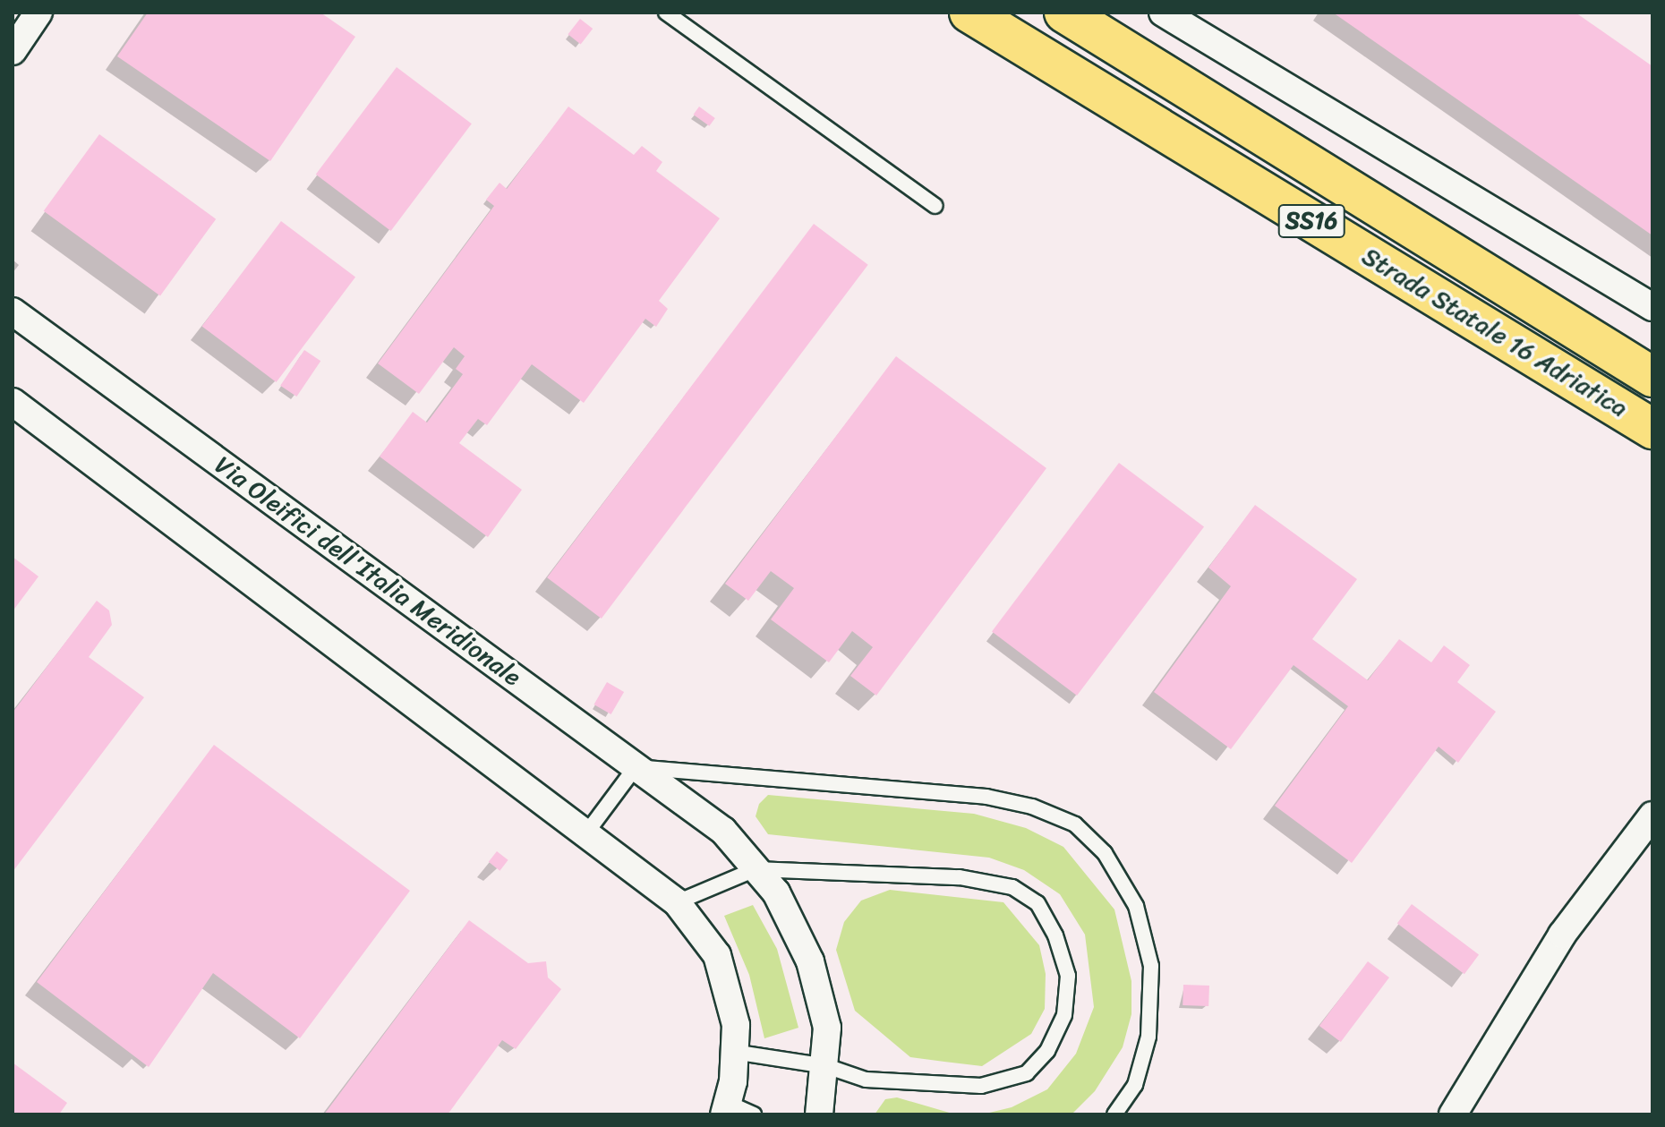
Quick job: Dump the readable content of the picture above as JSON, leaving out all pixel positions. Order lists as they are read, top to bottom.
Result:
{
  "streets": {
    "highway": ["SS16", "Strada Statale 16 Adriatica"],
    "street": ["Via Oleifici dell'Italia Meridionale"]
  }
}
